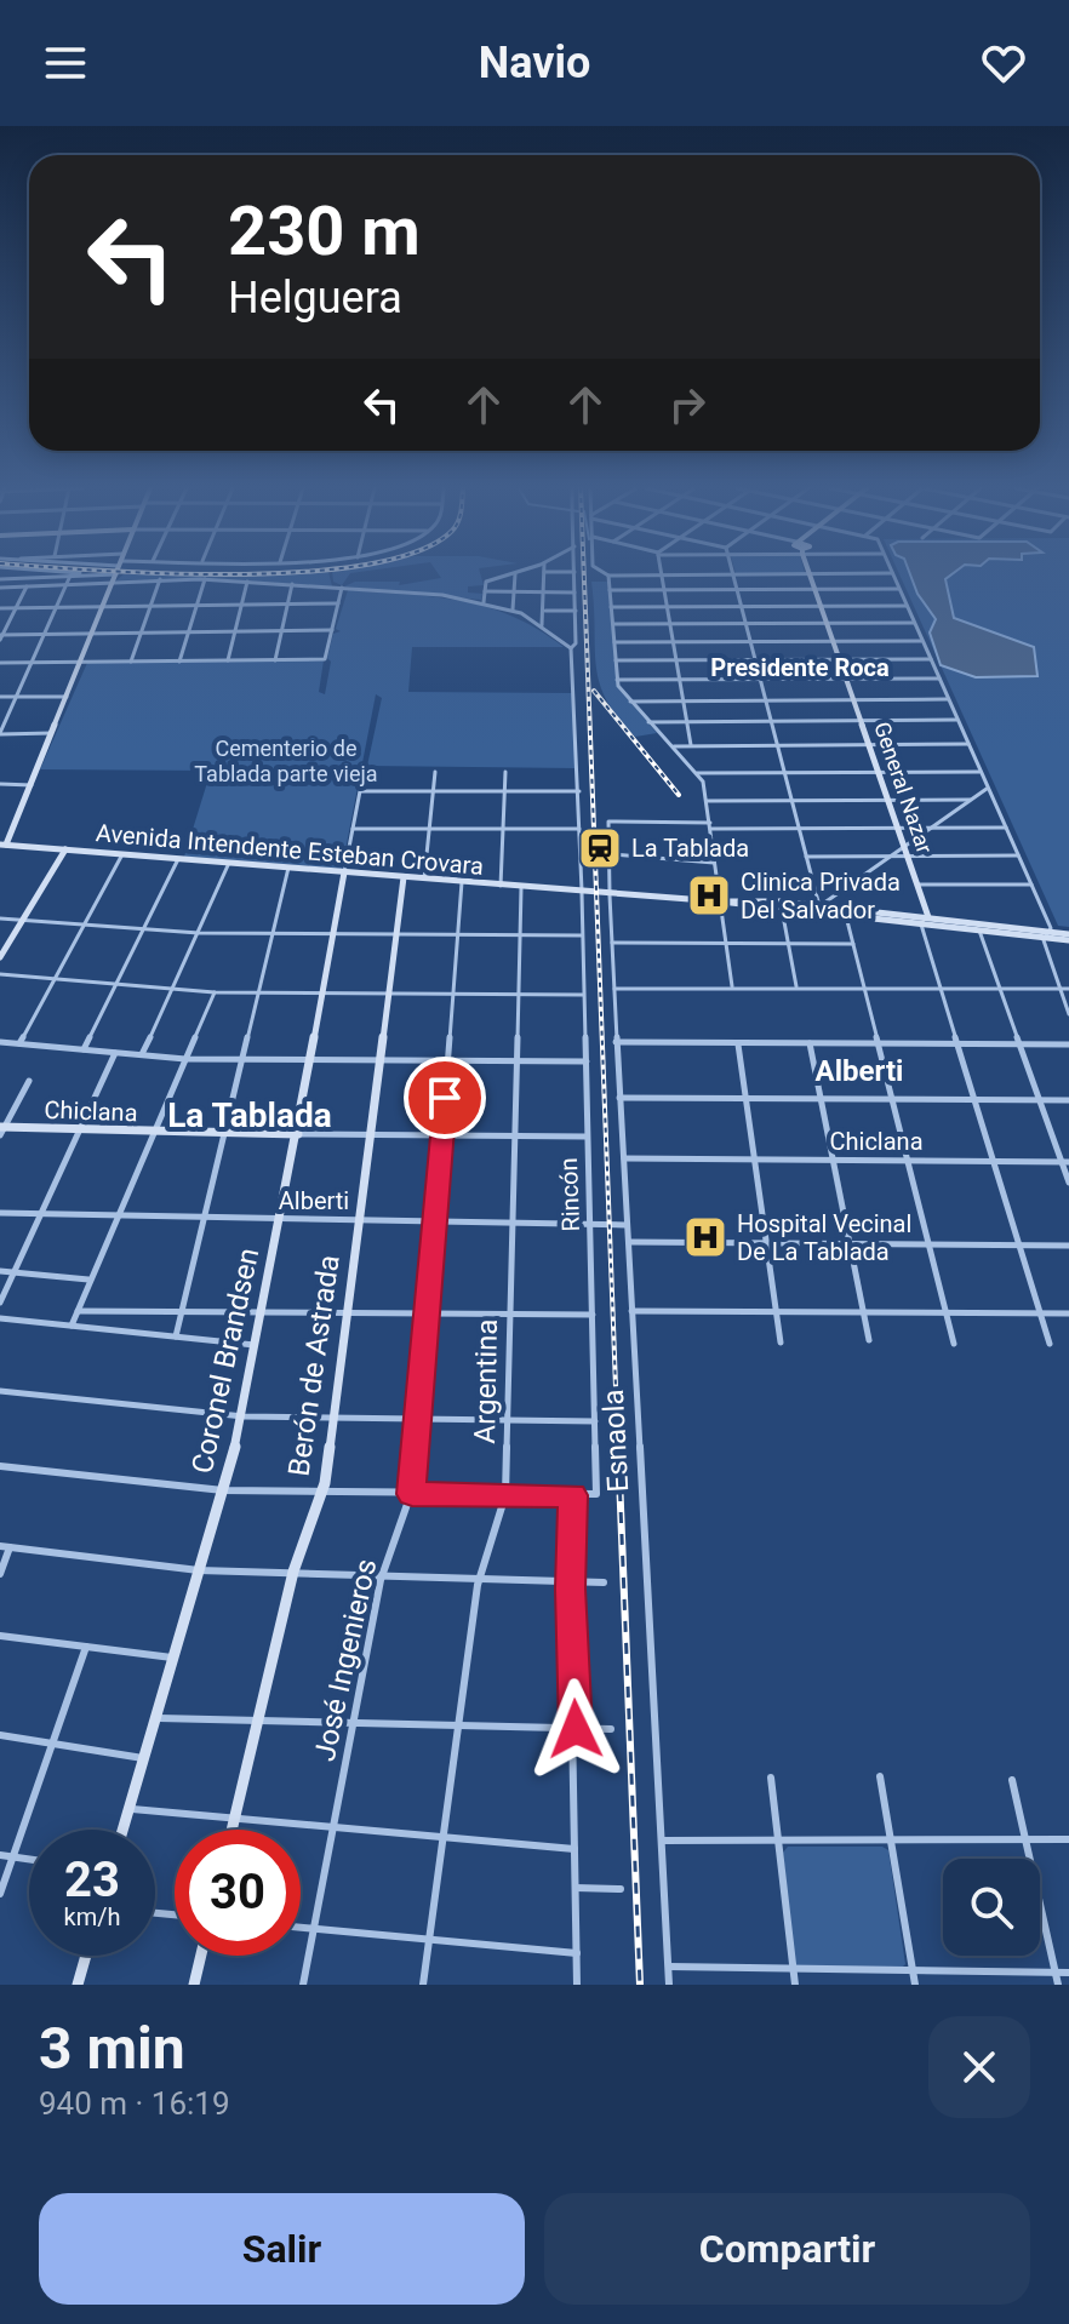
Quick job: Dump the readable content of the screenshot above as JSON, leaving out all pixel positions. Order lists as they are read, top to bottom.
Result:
{
  "streets": {
    "street": [
      "General Nazar",
      "Avenida Intendente Esteban Crovara",
      "Chiclana",
      "Rincón",
      "Alberti",
      "Coronel Brandsen",
      "Berón de Astrada",
      "Argentina",
      "Esnaola",
      "José Ingenieros"
    ]
  },
  "crossings": [
    ["Avenida Intendente Esteban Crovara", "Rincón"],
    ["Avenida Intendente Esteban Crovara", "Coronel Brandsen"],
    ["Avenida Intendente Esteban Crovara", "Berón de Astrada"],
    ["Avenida Intendente Esteban Crovara", "Argentina"],
    ["Avenida Intendente Esteban Crovara", "Esnaola"],
    ["Avenida Intendente Esteban Crovara", "José Ingenieros"],
    ["Chiclana", "Rincón"],
    ["Chiclana", "Coronel Brandsen"],
    ["Chiclana", "Berón de Astrada"],
    ["Chiclana", "Argentina"],
    ["Chiclana", "Esnaola"],
    ["Chiclana", "José Ingenieros"],
    ["Rincón", "Alberti"],
    ["Alberti", "Coronel Brandsen"],
    ["Alberti", "Berón de Astrada"],
    ["Alberti", "Argentina"],
    ["Alberti", "Esnaola"],
    ["Alberti", "José Ingenieros"]
  ],
  "districts": ["Presidente Roca", "Alberti", "La Tablada"],
  "parks": ["Cementerio de Tablada parte vieja"],
  "places": {
    "station": ["La Tablada"],
    "hospital": ["Clinica Privada Del Salvador", "Hospital Vecinal De La Tablada"]
  },
  "page": {
    "header": "Navio",
    "turn": ["230 m", "Helguera"],
    "speed": "23 km/h",
    "limit": "30",
    "heading": ["3 min", "940 m · 16:19"],
    "buttons": ["Salir", "Compartir"]
  }
}
